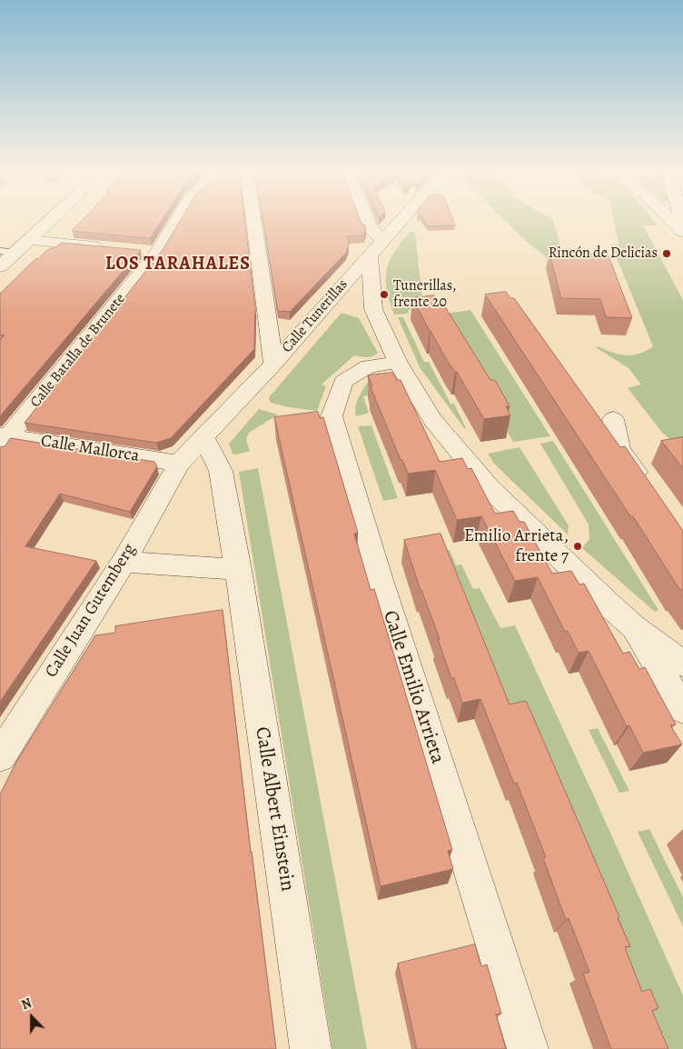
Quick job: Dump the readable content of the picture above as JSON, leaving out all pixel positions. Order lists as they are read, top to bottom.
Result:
{
  "streets": {
    "street": [
      "Calle Tunerillas",
      "Calle Batalla de Brunete",
      "Calle Mallorca",
      "Calle Juan Gutemberg",
      "Calle Emilio Arrieta",
      "Calle Albert Einstein"
    ]
  },
  "crossings": [
    ["Calle Tunerillas", "Calle Mallorca"],
    ["Calle Tunerillas", "Calle Juan Gutemberg"],
    ["Calle Tunerillas", "Calle Albert Einstein"],
    ["Calle Batalla de Brunete", "Calle Mallorca"],
    ["Calle Mallorca", "Calle Juan Gutemberg"]
  ],
  "districts": ["LOS TARAHALES"],
  "places": ["Rincón de Delicias", "Tunerillas, frente 20", "Emilio Arrieta, frente 7"],
  "north": "top"
}
